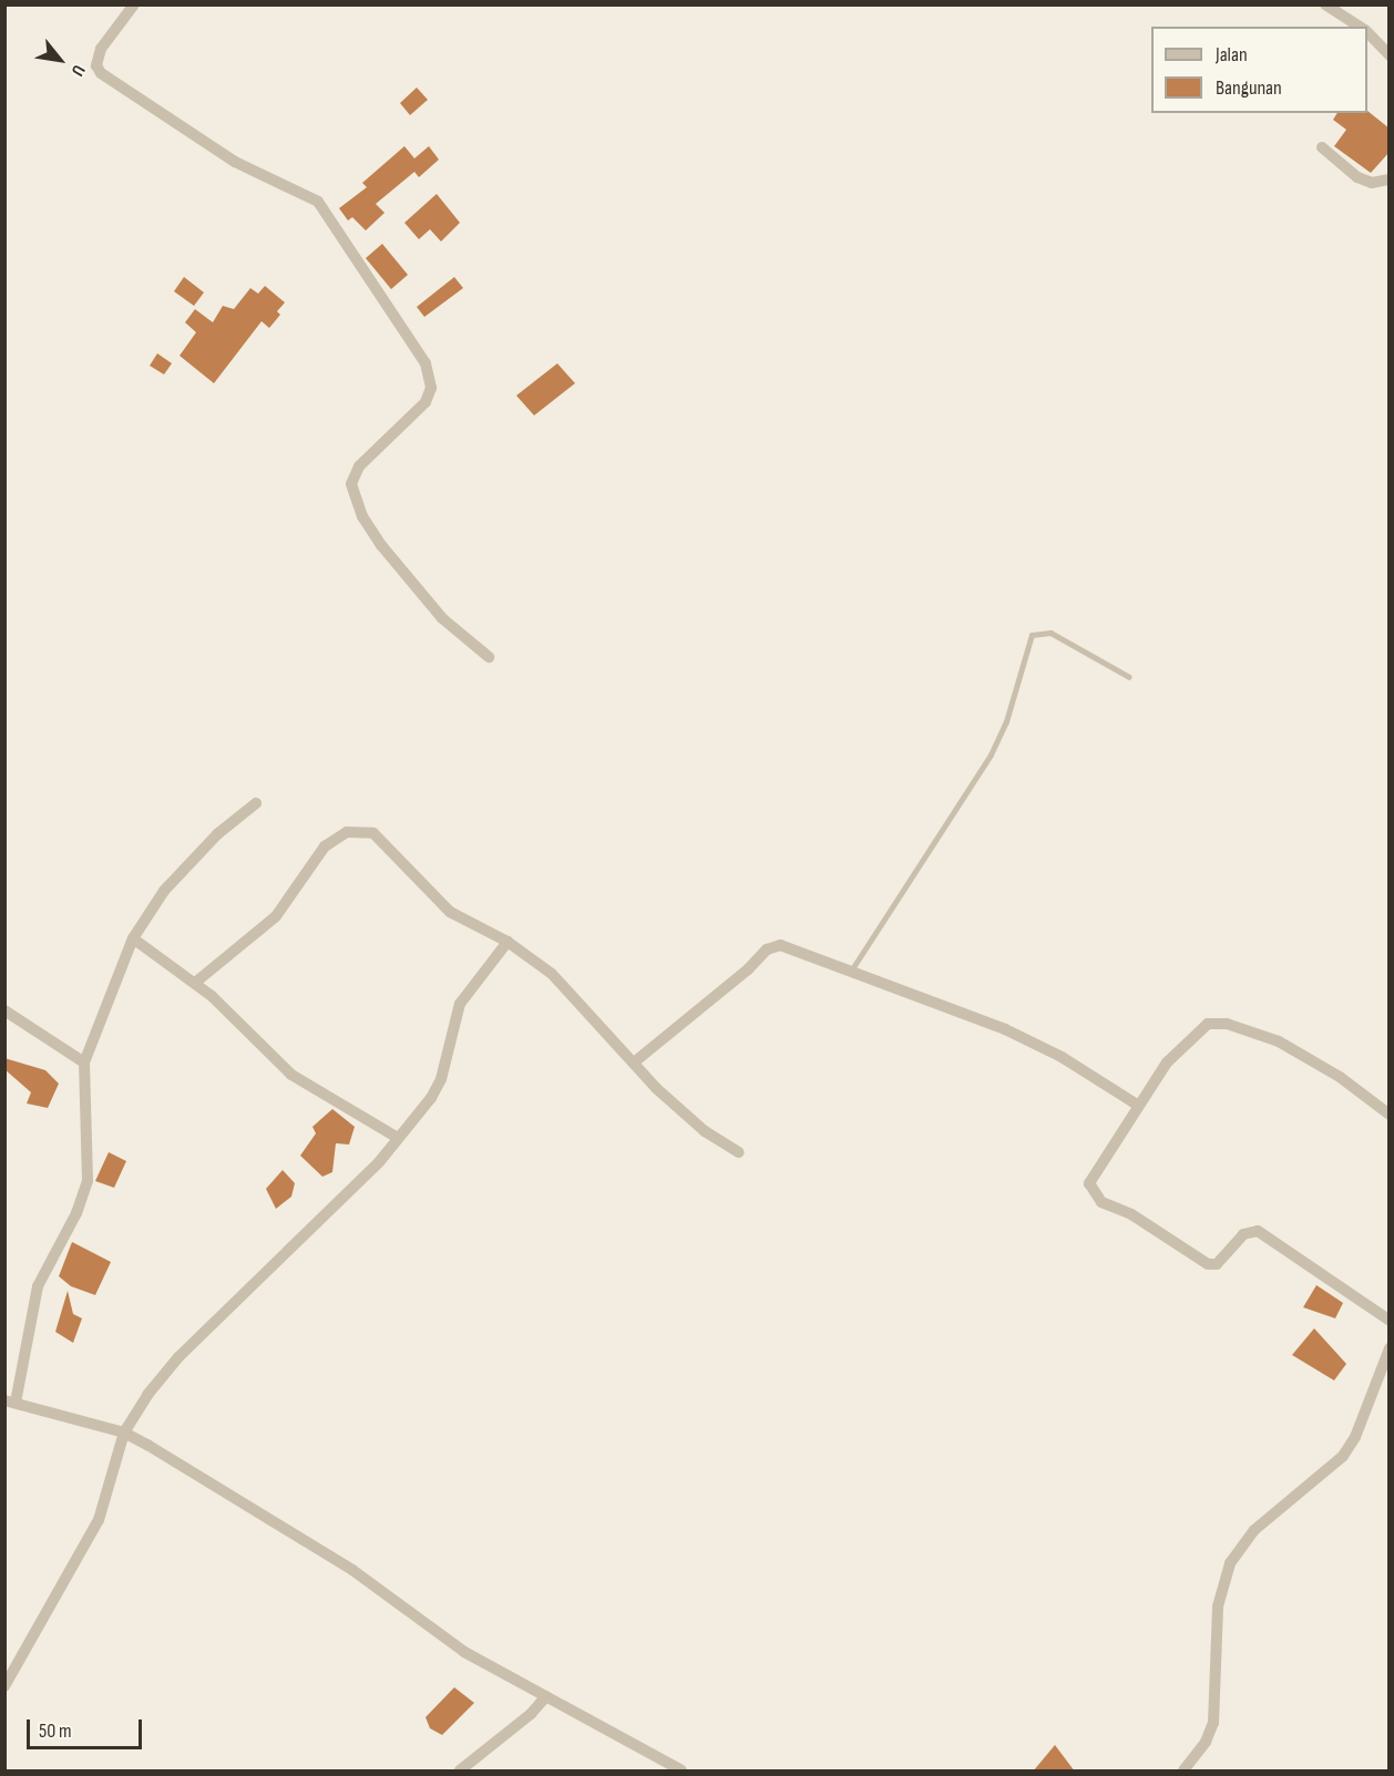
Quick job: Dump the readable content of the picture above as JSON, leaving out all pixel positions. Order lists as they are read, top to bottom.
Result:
{
  "legend": ["Jalan", "Bangunan"],
  "scale_bar": "50 m",
  "north": "bottom right"
}
